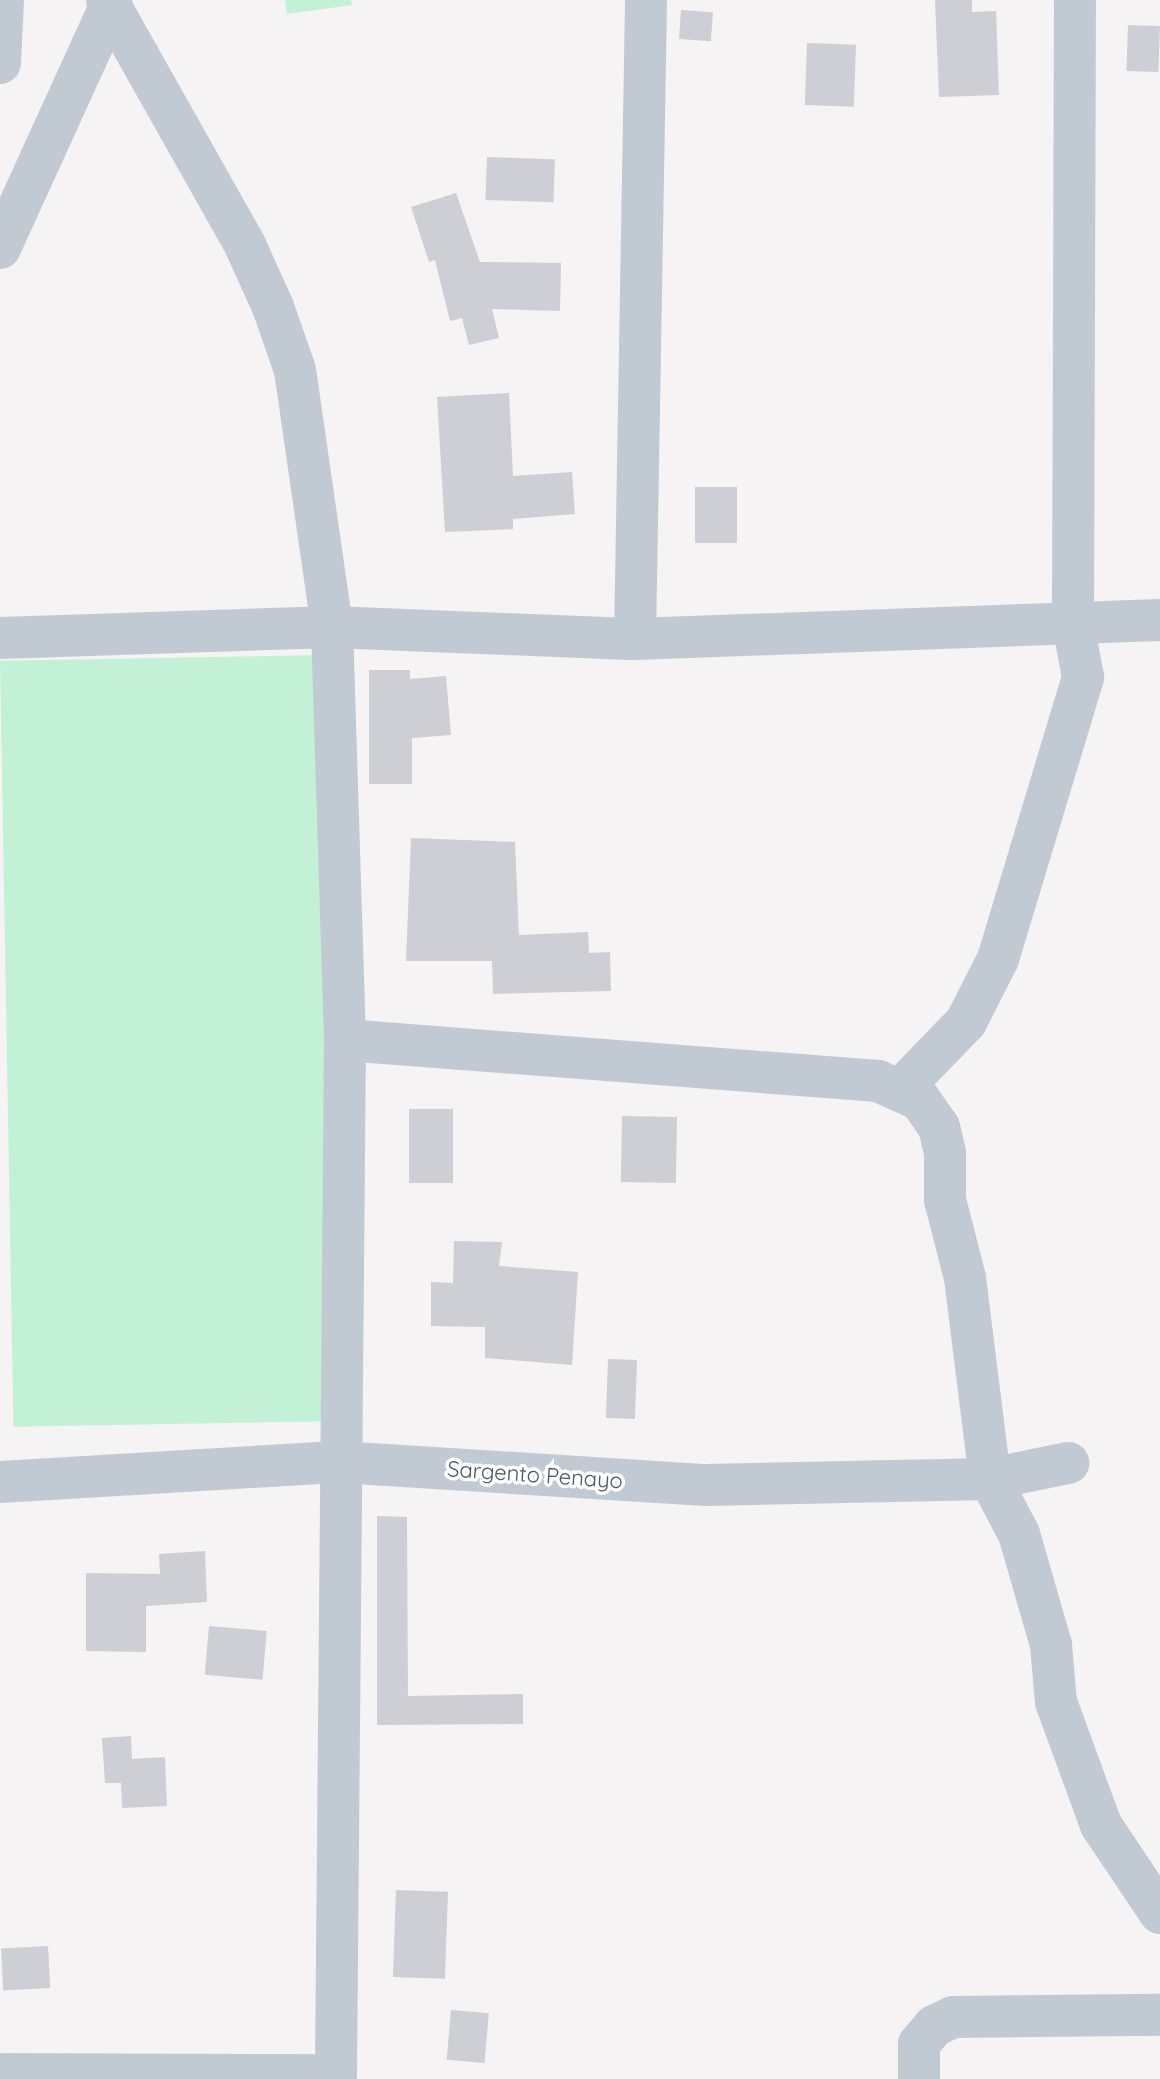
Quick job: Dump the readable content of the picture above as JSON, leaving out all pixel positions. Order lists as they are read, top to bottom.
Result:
{
  "streets": {
    "street": ["Sargento Penayo"]
  }
}
